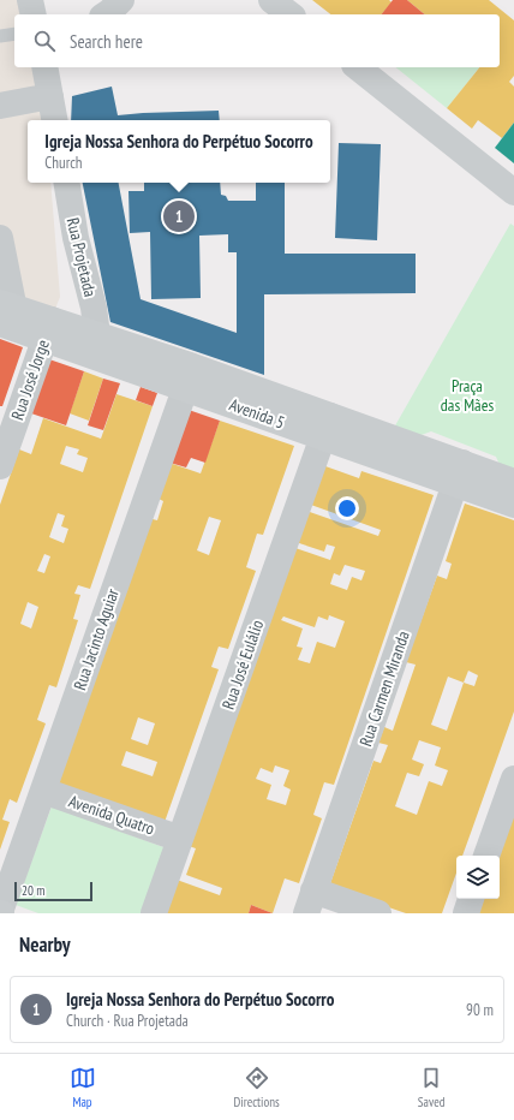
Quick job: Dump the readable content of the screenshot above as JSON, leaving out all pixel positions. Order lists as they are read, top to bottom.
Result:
{
  "streets": {
    "street": [
      "Rua Projetada",
      "Rua José Jorge",
      "Avenida 5",
      "Rua Jacinto Aguiar",
      "Rua José Eulálio",
      "Rua Carmen Miranda",
      "Avenida Quatro"
    ]
  },
  "crossings": [
    ["Rua Projetada", "Avenida 5"],
    ["Rua José Jorge", "Avenida 5"],
    ["Avenida 5", "Rua Jacinto Aguiar"],
    ["Avenida 5", "Rua José Eulálio"],
    ["Avenida 5", "Rua Carmen Miranda"],
    ["Rua Jacinto Aguiar", "Avenida Quatro"],
    ["Rua José Eulálio", "Avenida Quatro"]
  ],
  "parks": ["Praça das Mães"],
  "scale_bar": "20 m",
  "page": {
    "search": "Search here",
    "popup": ["Igreja Nossa Senhora do Perpétuo Socorro", "Church"],
    "pins": "1",
    "scale": "20 m",
    "heading": "Nearby",
    "list": [
      {
        "mark": "1",
        "name": "Igreja Nossa Senhora do Perpétuo Socorro",
        "note": "Church · Rua Projetada",
        "value": "90 m"
      }
    ],
    "nav": ["Map", "Directions", "Saved"]
  }
}
